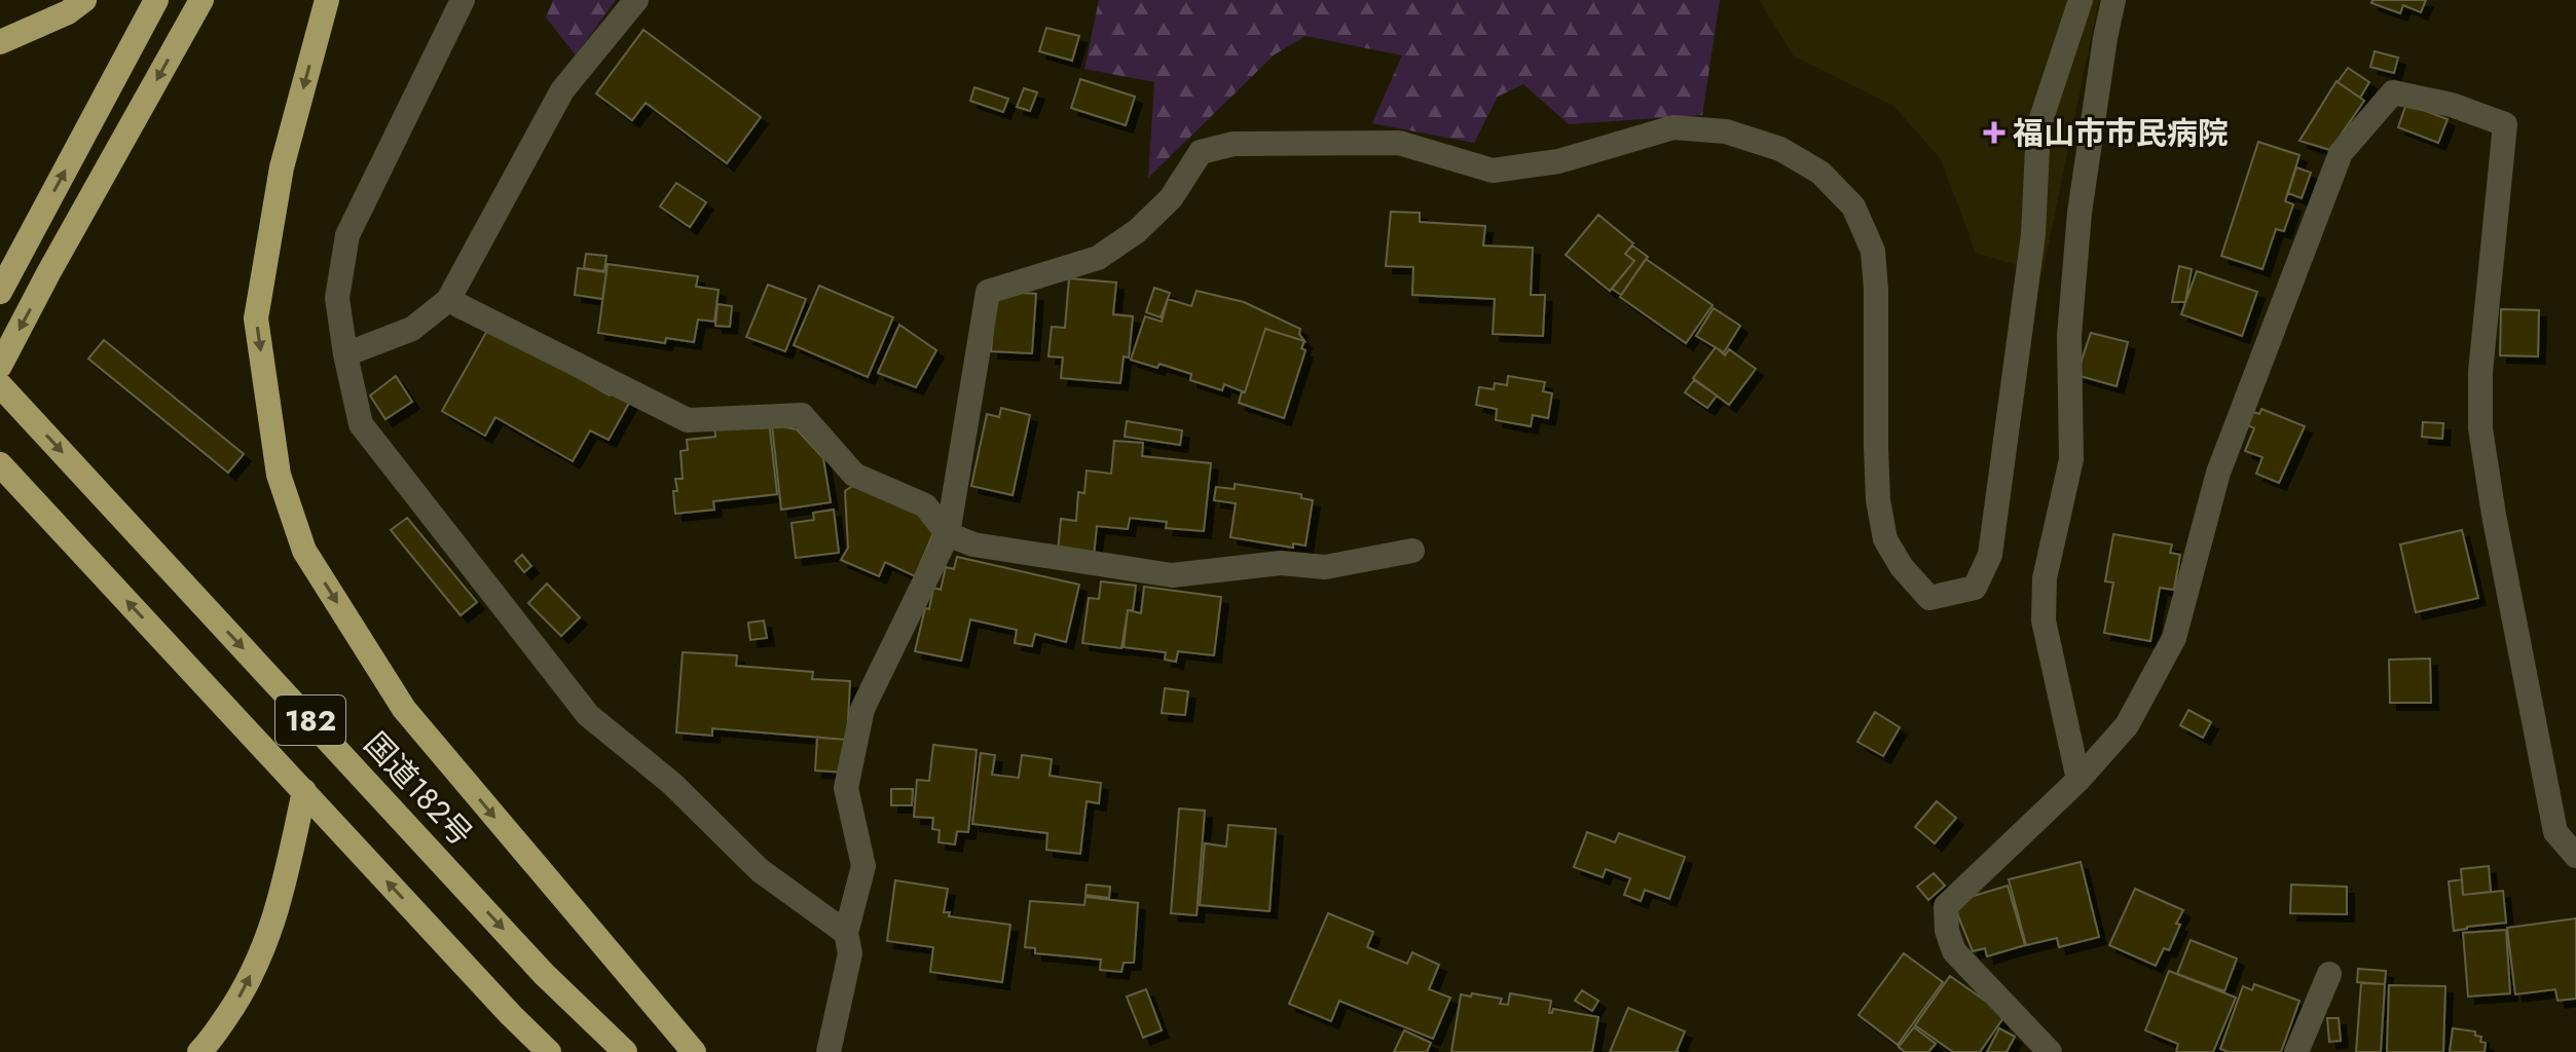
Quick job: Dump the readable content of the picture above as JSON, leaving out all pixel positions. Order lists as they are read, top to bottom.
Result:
{
  "streets": {
    "highway": ["182", "国道182号"]
  },
  "places": {
    "health": ["福山市市民病院"]
  }
}
